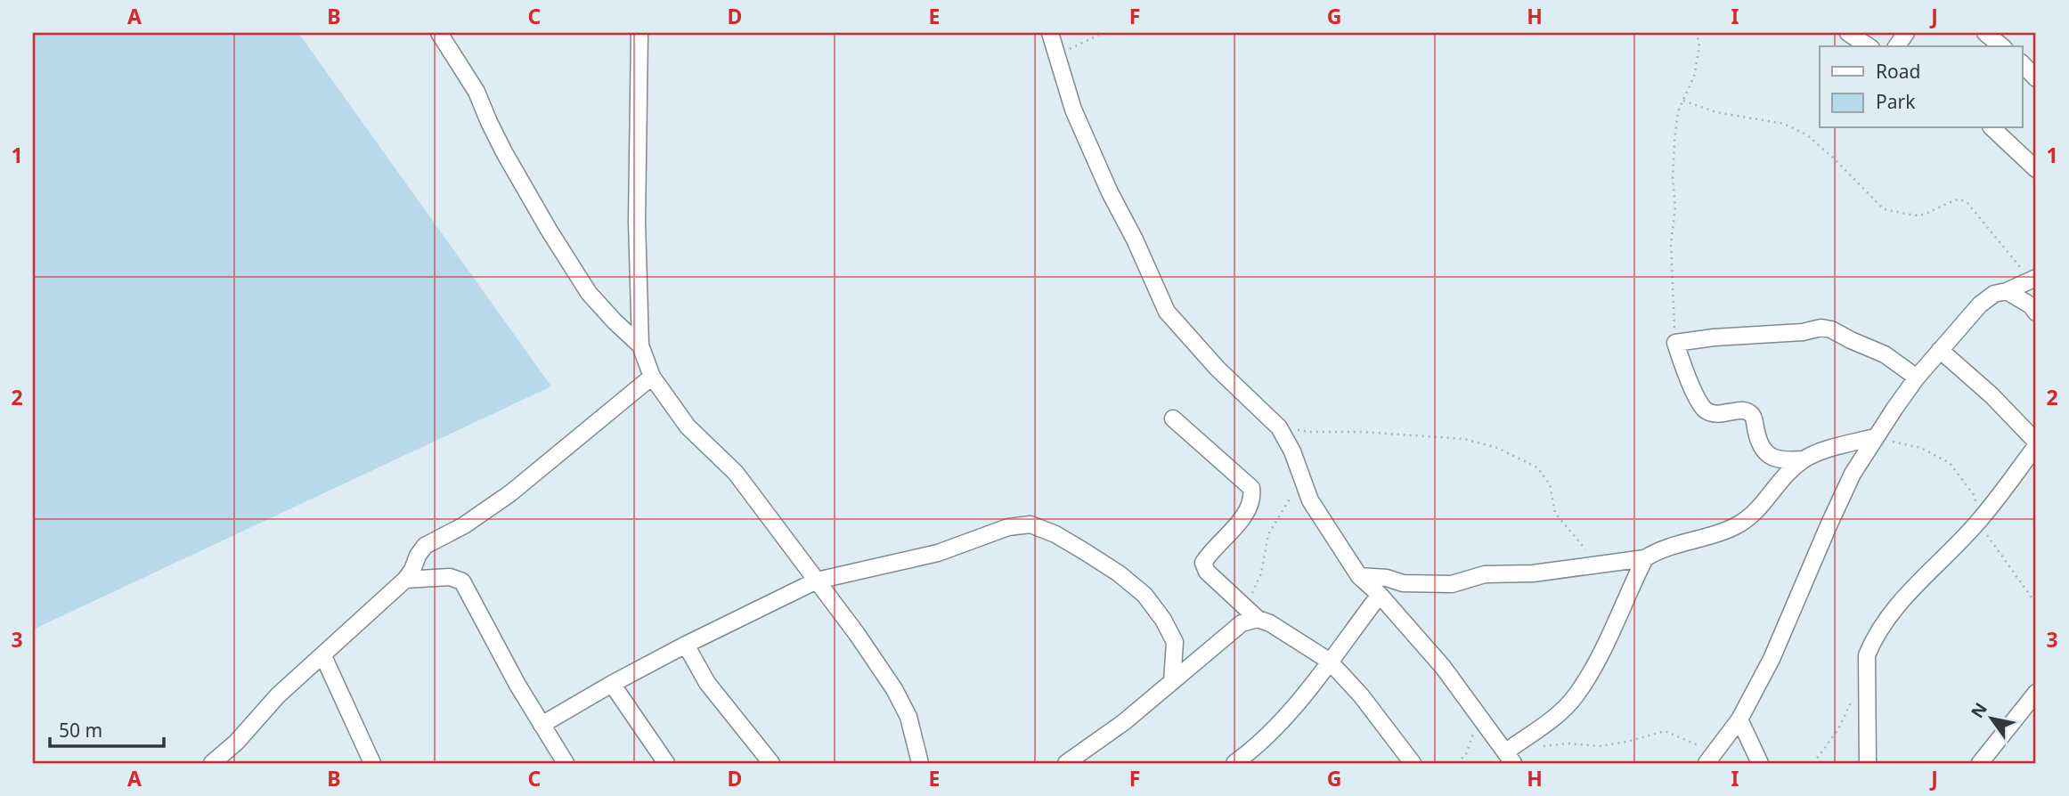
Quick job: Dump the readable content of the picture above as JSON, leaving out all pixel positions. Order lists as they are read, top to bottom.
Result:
{
  "legend": ["Road", "Park"],
  "scale_bar": "50 m",
  "north": "top left",
  "grid": {
    "columns": [
      "A",
      "B",
      "C",
      "D",
      "E",
      "F",
      "G",
      "H",
      "I",
      "J"
    ],
    "rows": ["1", "2", "3"]
  }
}
